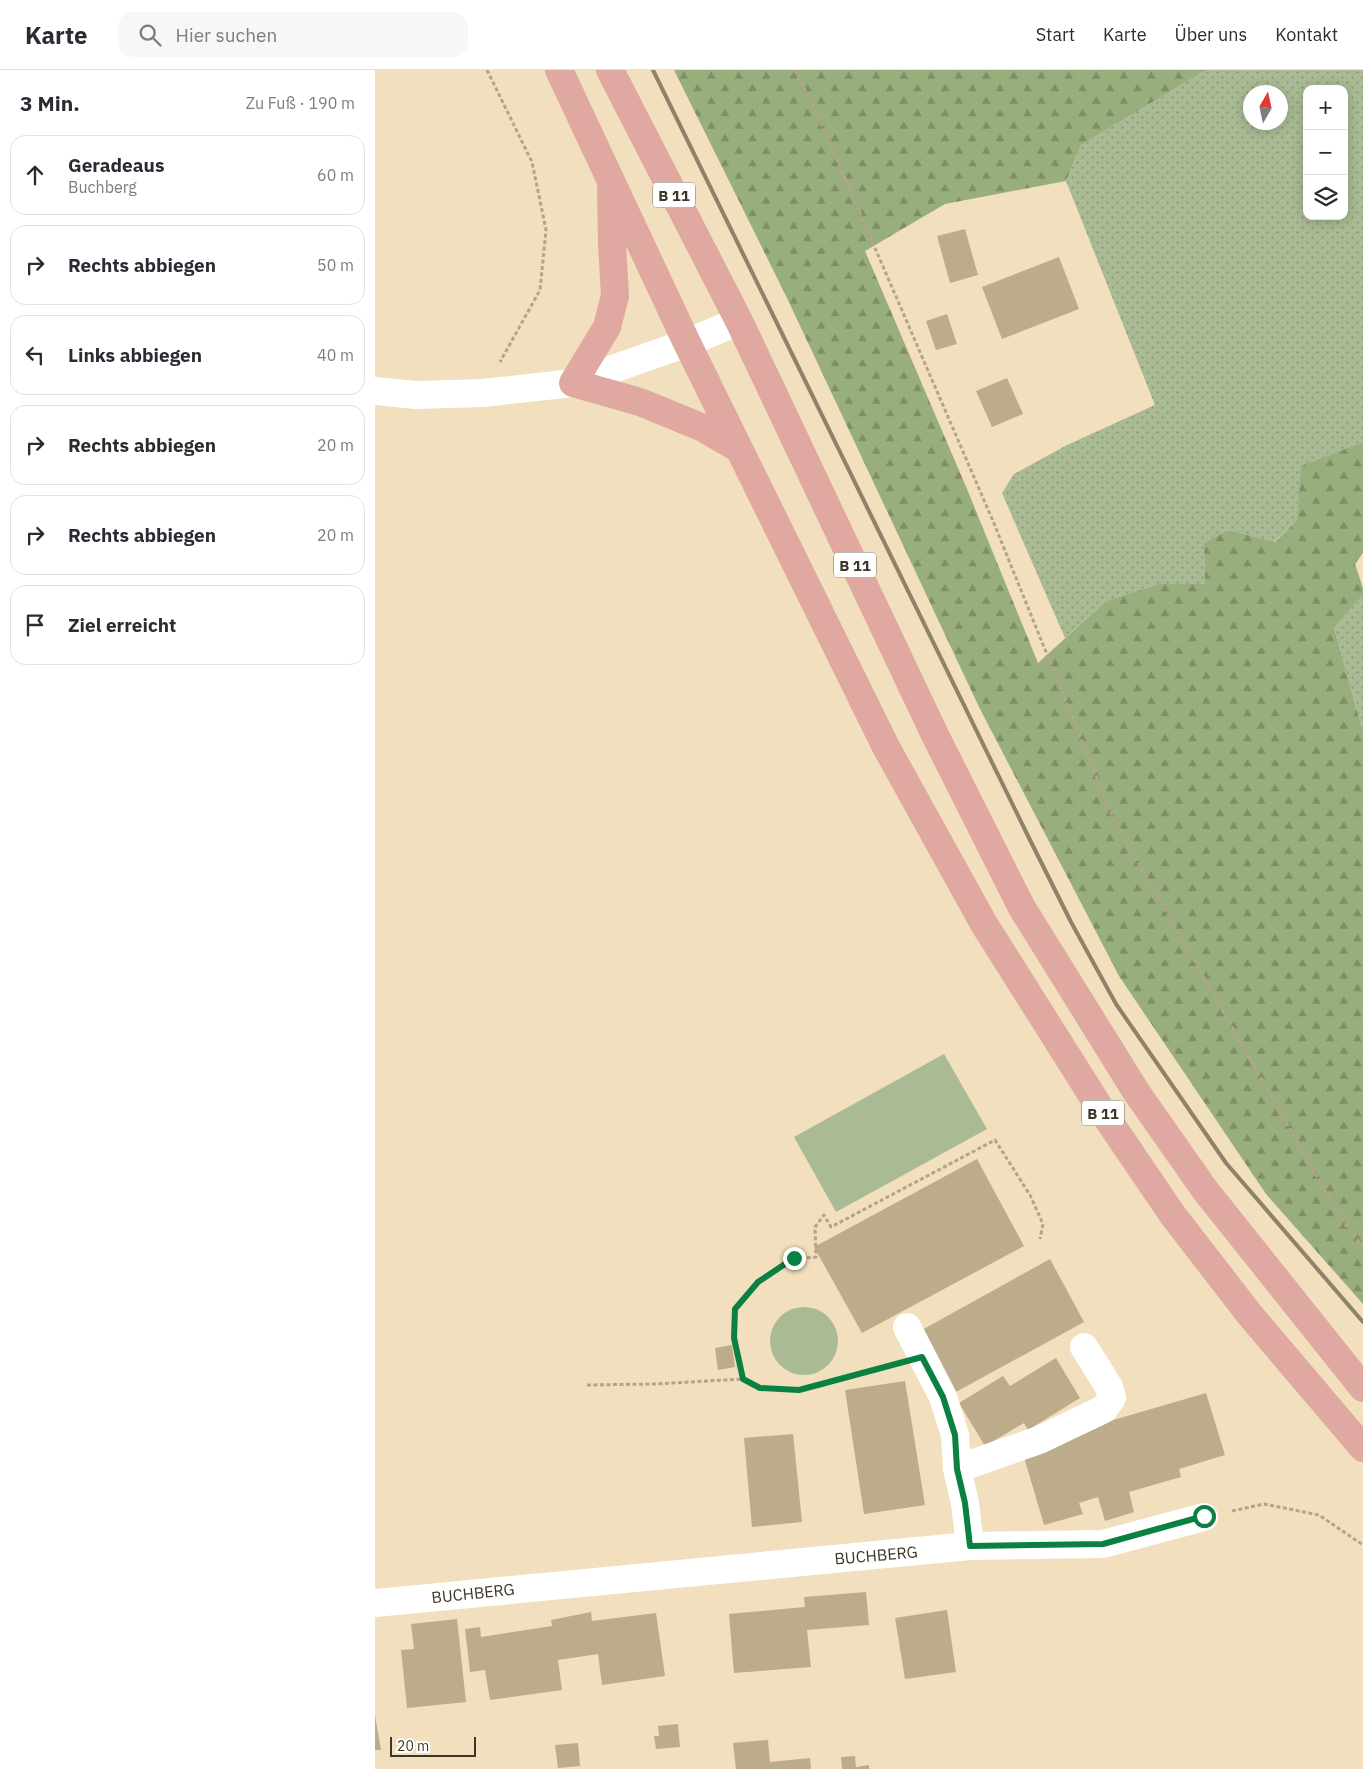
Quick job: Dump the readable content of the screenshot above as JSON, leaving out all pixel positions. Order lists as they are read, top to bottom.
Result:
{
  "streets": {
    "main road": ["B 11"],
    "street": ["BUCHBERG"]
  },
  "scale_bar": "20 m",
  "north": "top",
  "page": {
    "header": "Karte",
    "search": "Hier suchen",
    "nav": [
      "Start",
      "Karte",
      "Über uns",
      "Kontakt"
    ],
    "heading": ["3 Min.", "Zu Fuß · 190 m"],
    "map_buttons": ["+", "−"],
    "list": [
      ["Geradeaus", "Buchberg", "60 m"],
      ["Rechts abbiegen", "50 m"],
      ["Links abbiegen", "40 m"],
      ["Rechts abbiegen", "20 m"],
      ["Rechts abbiegen", "20 m"],
      "Ziel erreicht"
    ],
    "scale": "20 m"
  }
}
